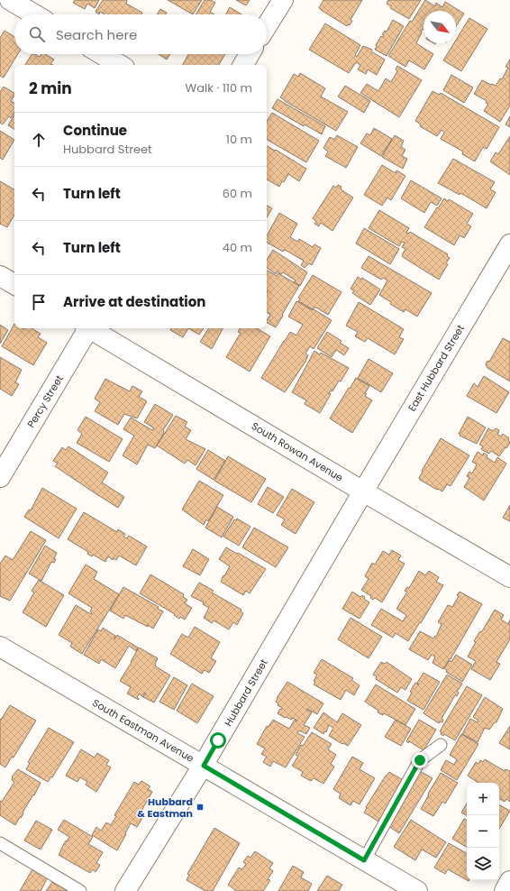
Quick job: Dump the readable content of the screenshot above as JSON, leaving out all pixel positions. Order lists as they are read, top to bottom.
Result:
{
  "streets": {
    "street": [
      "East Hubbard Street",
      "Percy Street",
      "South Rowan Avenue",
      "Hubbard Street",
      "South Eastman Avenue"
    ]
  },
  "crossings": [
    ["East Hubbard Street", "South Rowan Avenue"],
    ["East Hubbard Street", "Hubbard Street"],
    ["South Rowan Avenue", "Hubbard Street"],
    ["Hubbard Street", "South Eastman Avenue"]
  ],
  "places": {
    "transit": ["Hubbard & Eastman"]
  },
  "north": "bottom right",
  "page": {
    "search": "Search here",
    "heading": ["2 min", "Walk · 110 m"],
    "list": [
      ["Continue", "Hubbard Street", "10 m"],
      ["Turn left", "60 m"],
      ["Turn left", "40 m"],
      "Arrive at destination"
    ],
    "map_buttons": ["+", "−"]
  }
}
